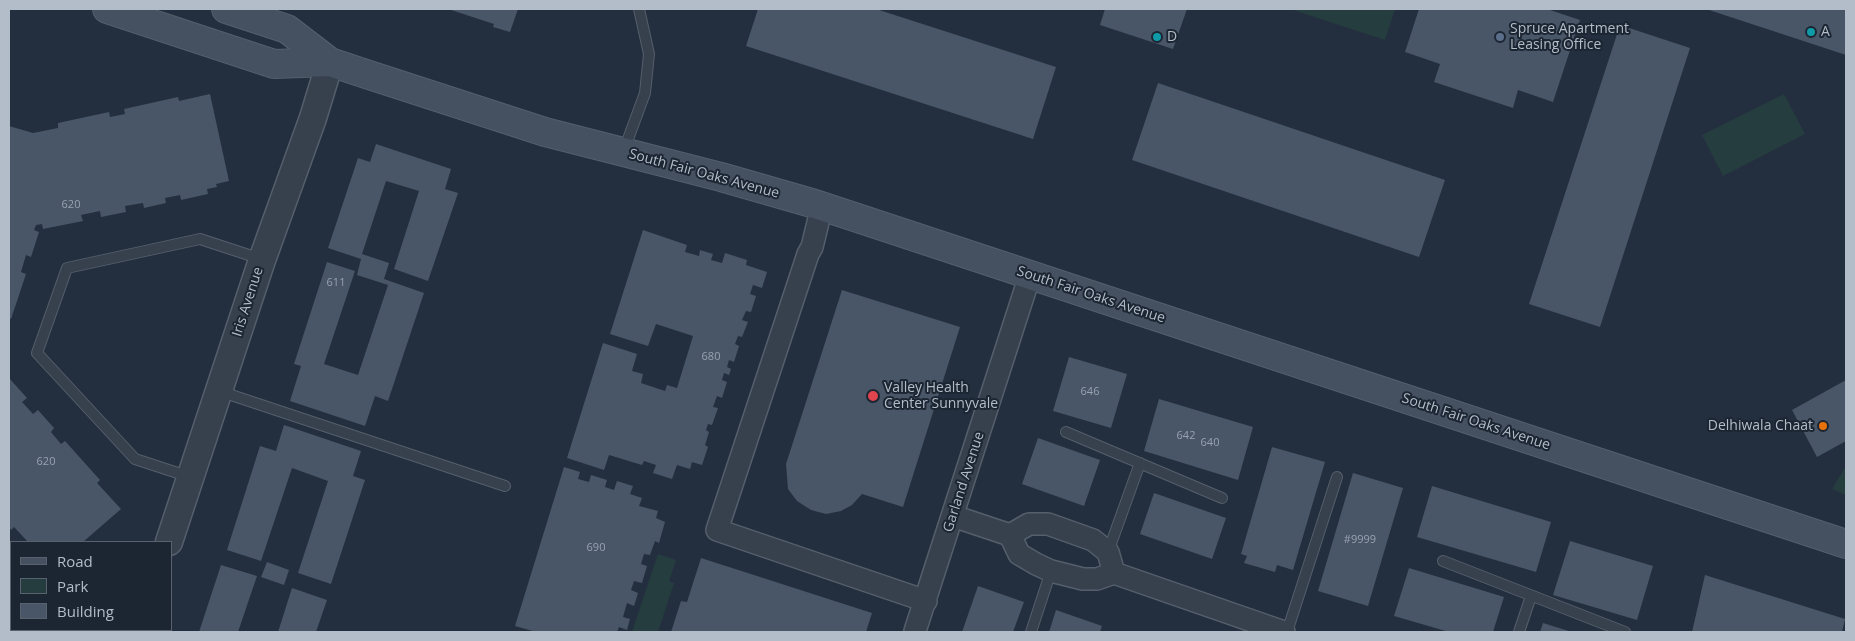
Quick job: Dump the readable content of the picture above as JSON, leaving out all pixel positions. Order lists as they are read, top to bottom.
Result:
{
  "streets": {
    "main road": ["South Fair Oaks Avenue"],
    "street": ["Iris Avenue", "Garland Avenue"]
  },
  "crossings": [
    ["South Fair Oaks Avenue", "Iris Avenue"],
    ["South Fair Oaks Avenue", "Garland Avenue"]
  ],
  "places": [
    "A",
    "D",
    "Spruce Apartment Leasing Office",
    "Valley Health Center Sunnyvale",
    "Delhiwala Chaat"
  ],
  "house_numbers": [
    "620",
    "611",
    "680",
    "646",
    "642",
    "640",
    "620",
    "#9999",
    "690"
  ],
  "legend": ["Road", "Park", "Building"]
}
